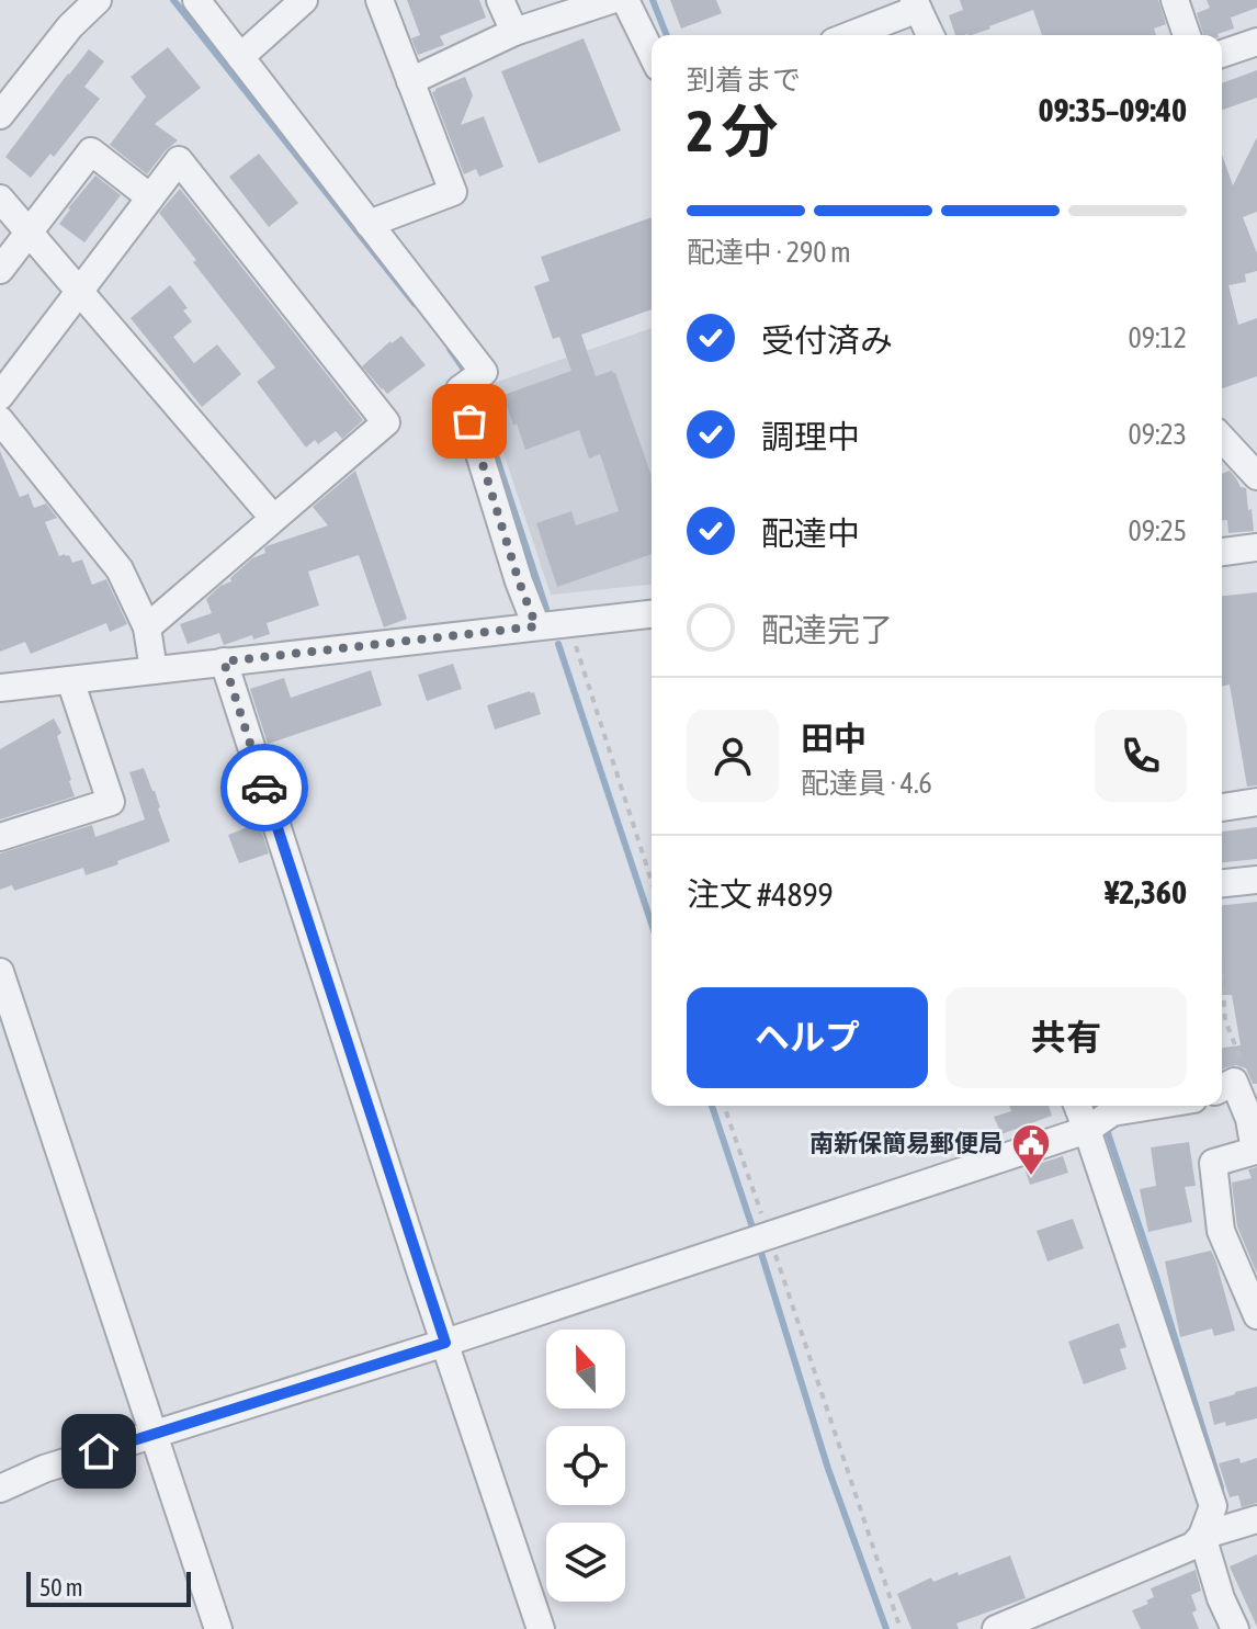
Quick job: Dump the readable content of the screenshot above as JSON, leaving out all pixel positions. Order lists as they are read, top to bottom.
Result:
{
  "places": {
    "public building": ["南新保簡易郵便局"]
  },
  "scale_bar": "50 m",
  "north": "top",
  "page": {
    "heading": ["2 分", "到着まで", "09:35–09:40"],
    "panel": [
      "田中",
      "配達員 · 4.6",
      "注文 #4899",
      "¥2,360"
    ],
    "bar": "配達中 · 290 m",
    "list": [
      ["受付済み", "09:12"],
      ["調理中", "09:23"],
      ["配達中", "09:25"],
      "配達完了"
    ],
    "buttons": ["ヘルプ", "共有"],
    "scale": "50 m"
  }
}
